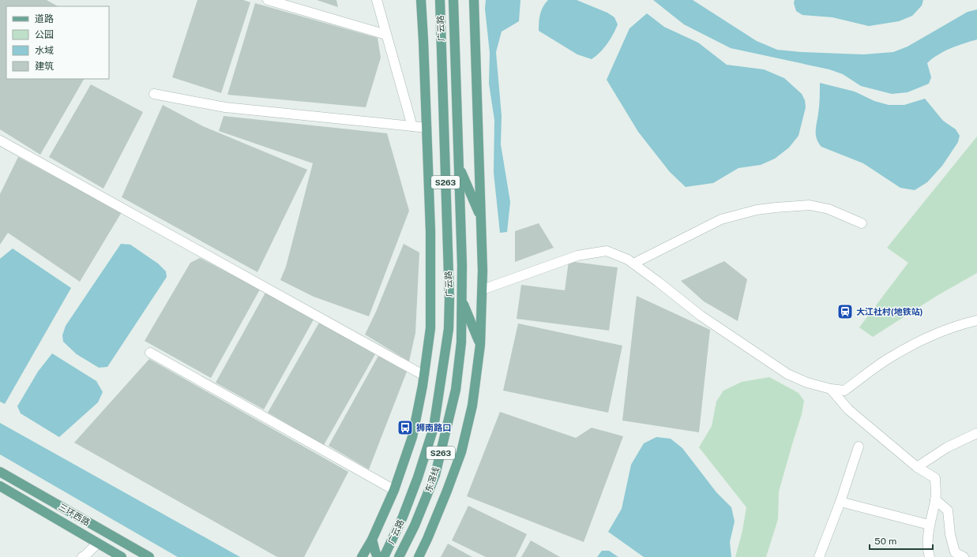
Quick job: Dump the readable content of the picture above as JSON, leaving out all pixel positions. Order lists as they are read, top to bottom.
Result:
{
  "streets": {
    "main road": [
      "广云路",
      "S263",
      "东滘线",
      "三环西路"
    ]
  },
  "crossings": [
    ["广云路", "东滘线"]
  ],
  "places": {
    "station": ["大江社村(地铁站)"],
    "bus stop": ["狮南路口"]
  },
  "legend": [
    "道路",
    "公园",
    "水域",
    "建筑"
  ],
  "scale_bar": "50 m"
}
